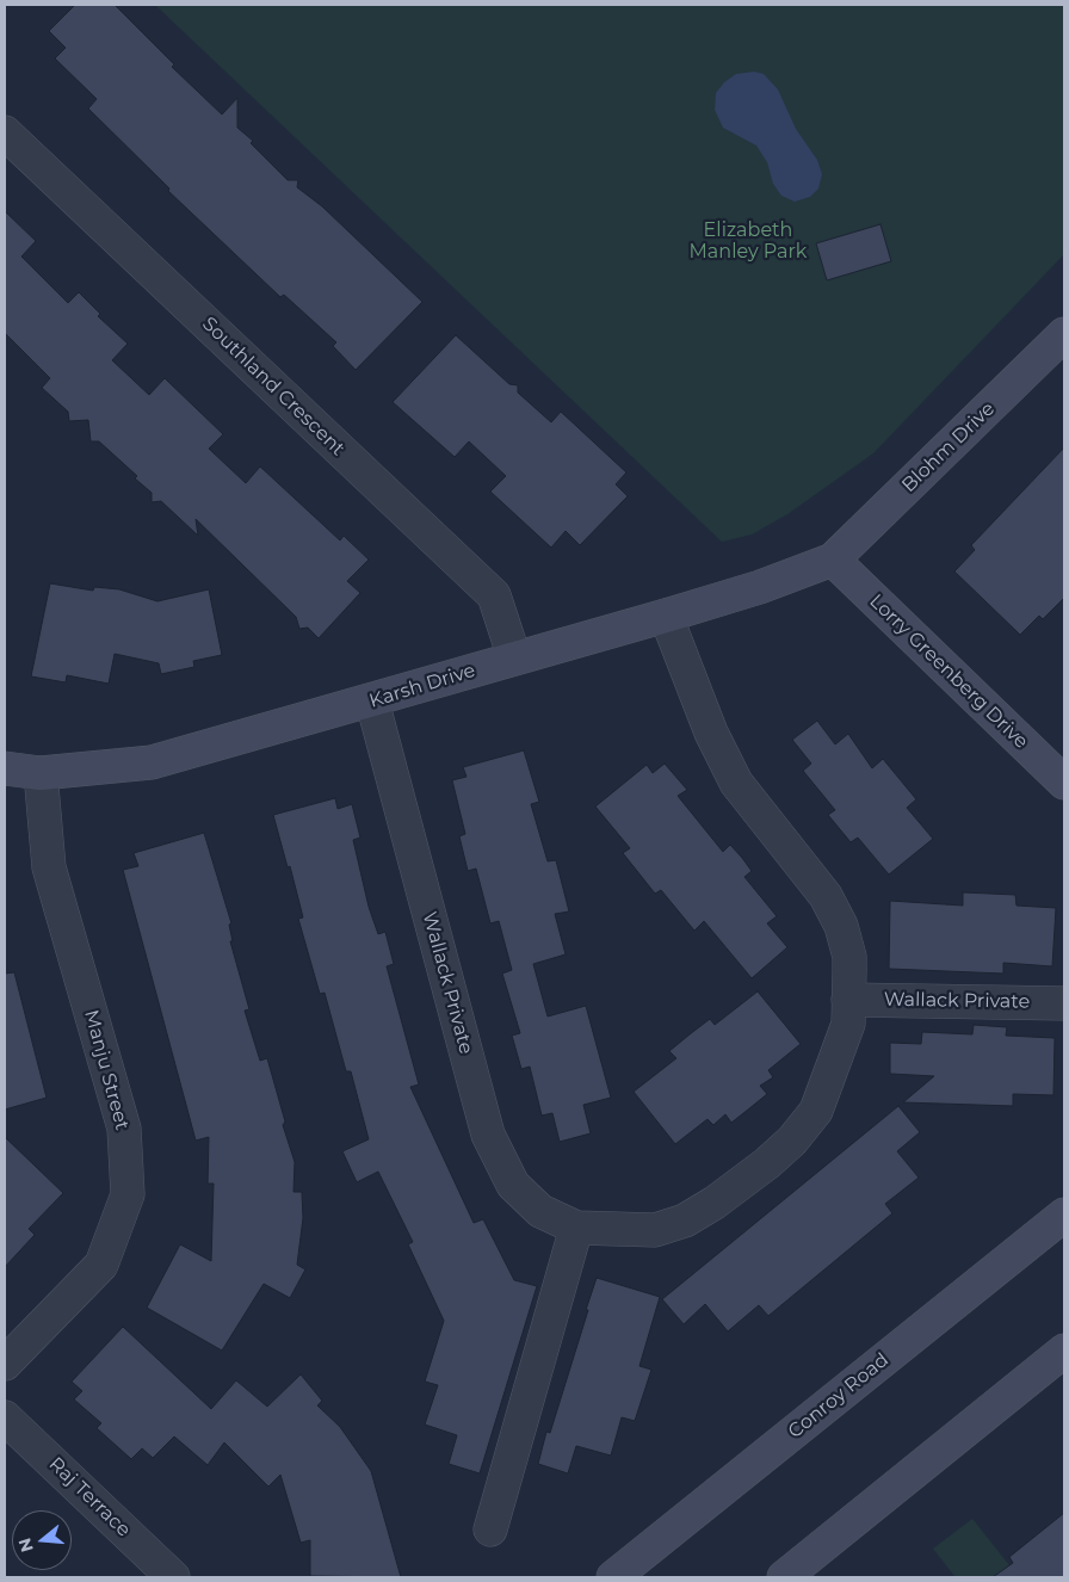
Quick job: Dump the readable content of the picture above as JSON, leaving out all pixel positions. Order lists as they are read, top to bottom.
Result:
{
  "streets": {
    "street": [
      "Southland Crescent",
      "Blohm Drive",
      "Lorry Greenberg Drive",
      "Karsh Drive",
      "Wallack Private",
      "Manju Street",
      "Conroy Road",
      "Raj Terrace"
    ]
  },
  "crossings": [
    ["Southland Crescent", "Karsh Drive"],
    ["Blohm Drive", "Lorry Greenberg Drive"],
    ["Blohm Drive", "Karsh Drive"],
    ["Lorry Greenberg Drive", "Karsh Drive"],
    ["Karsh Drive", "Wallack Private"],
    ["Karsh Drive", "Manju Street"]
  ],
  "parks": ["Elizabeth Manley Park"],
  "north": "left"
}
